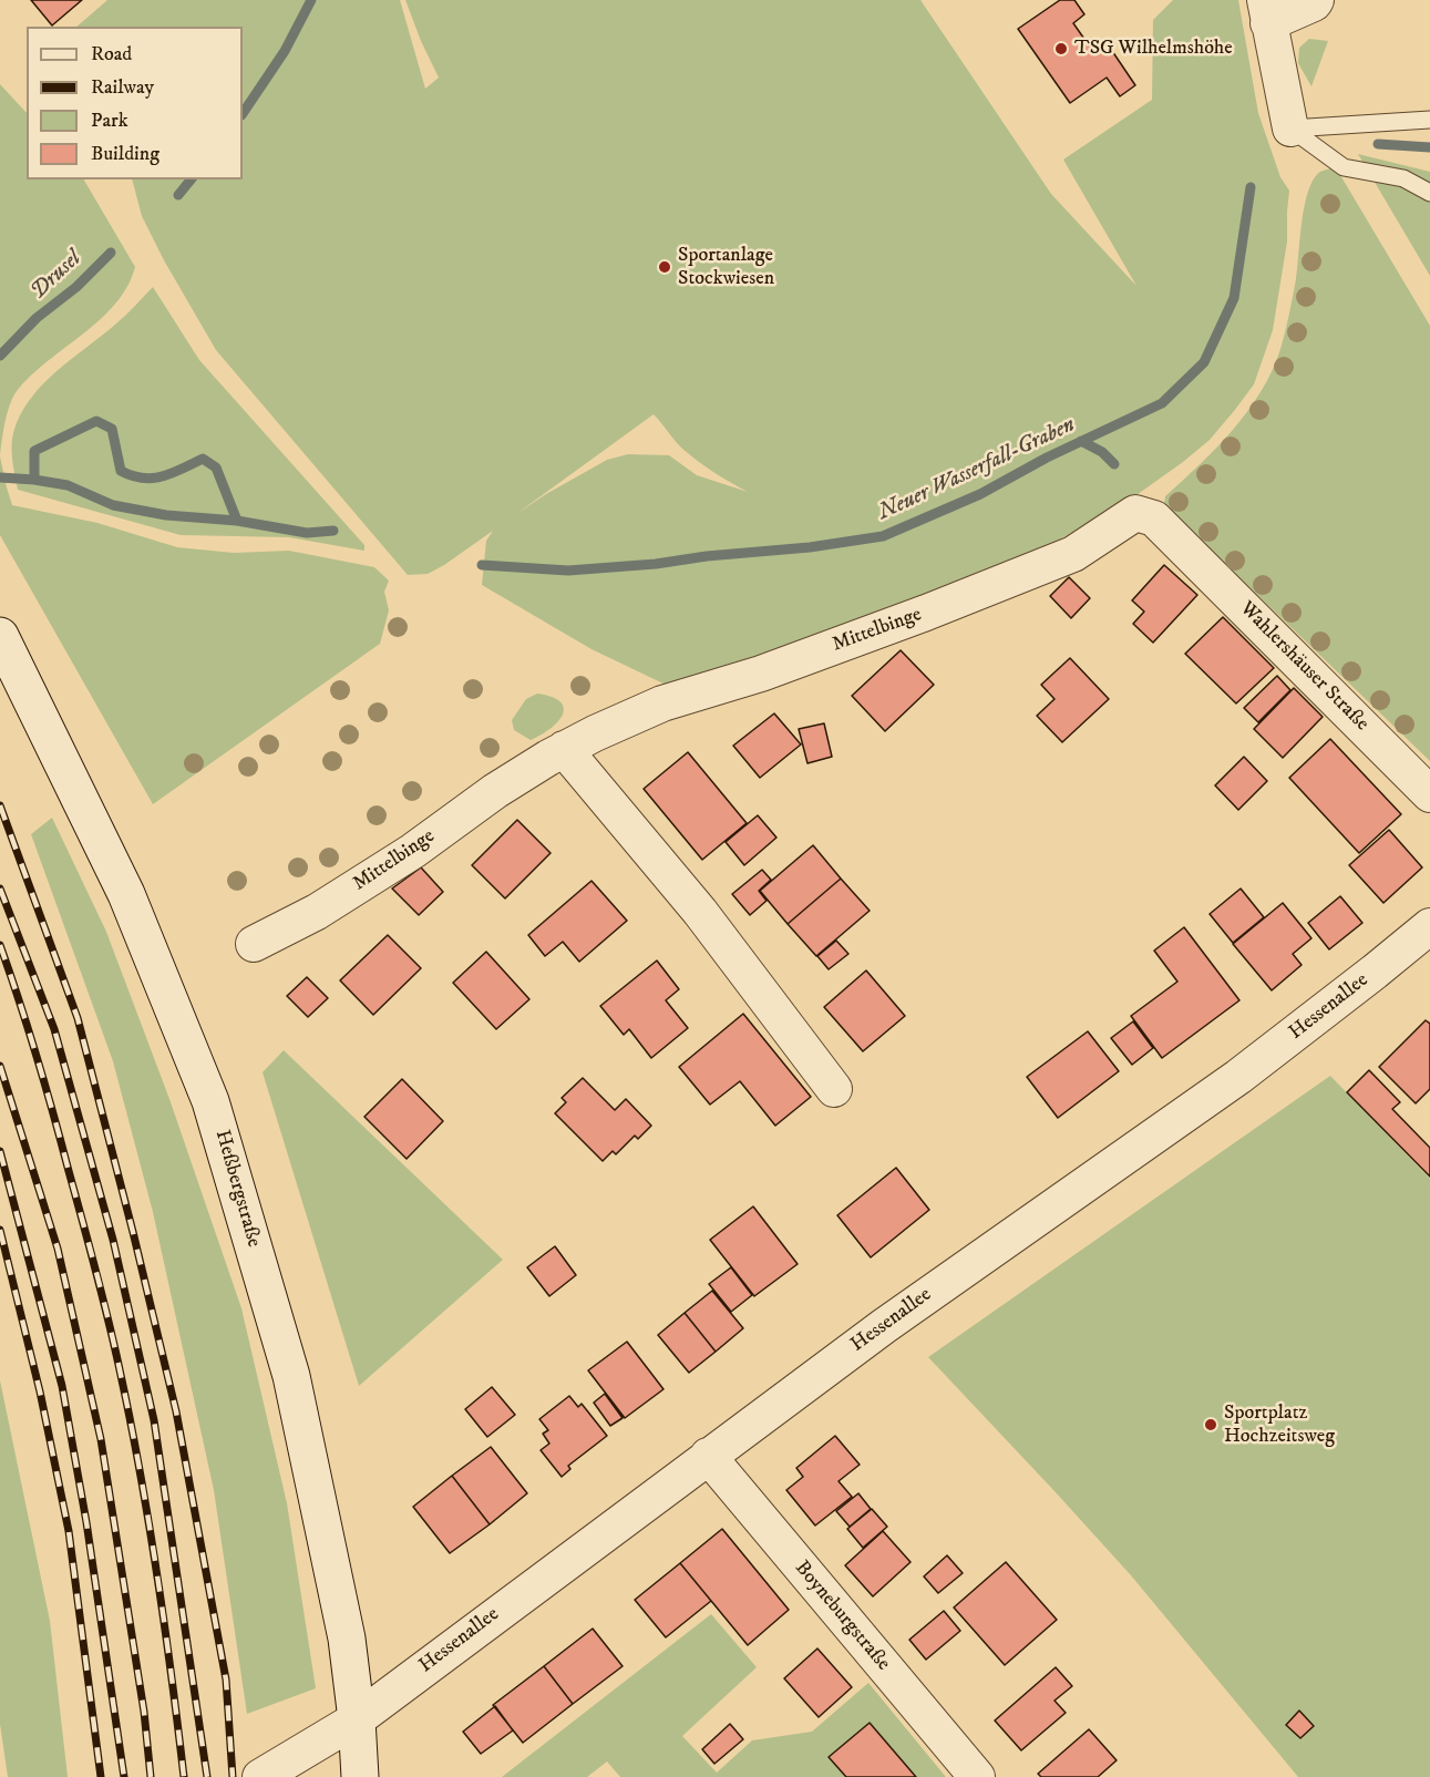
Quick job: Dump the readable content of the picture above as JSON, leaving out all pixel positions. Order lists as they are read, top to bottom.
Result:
{
  "streets": {
    "main road": ["Heßbergstraße"],
    "street": [
      "Mittelbinge",
      "Wahlershäuser Straße",
      "Hessenallee",
      "Boyneburgstraße"
    ]
  },
  "crossings": [
    ["Mittelbinge", "Wahlershäuser Straße"],
    ["Hessenallee", "Heßbergstraße"],
    ["Hessenallee", "Boyneburgstraße"]
  ],
  "water": ["Drusel", "Neuer Wasserfall-Graben"],
  "places": ["TSG Wilhelmshöhe", "Sportanlage Stockwiesen", "Sportplatz Hochzeitsweg"],
  "legend": [
    "Road",
    "Railway",
    "Park",
    "Building"
  ]
}
